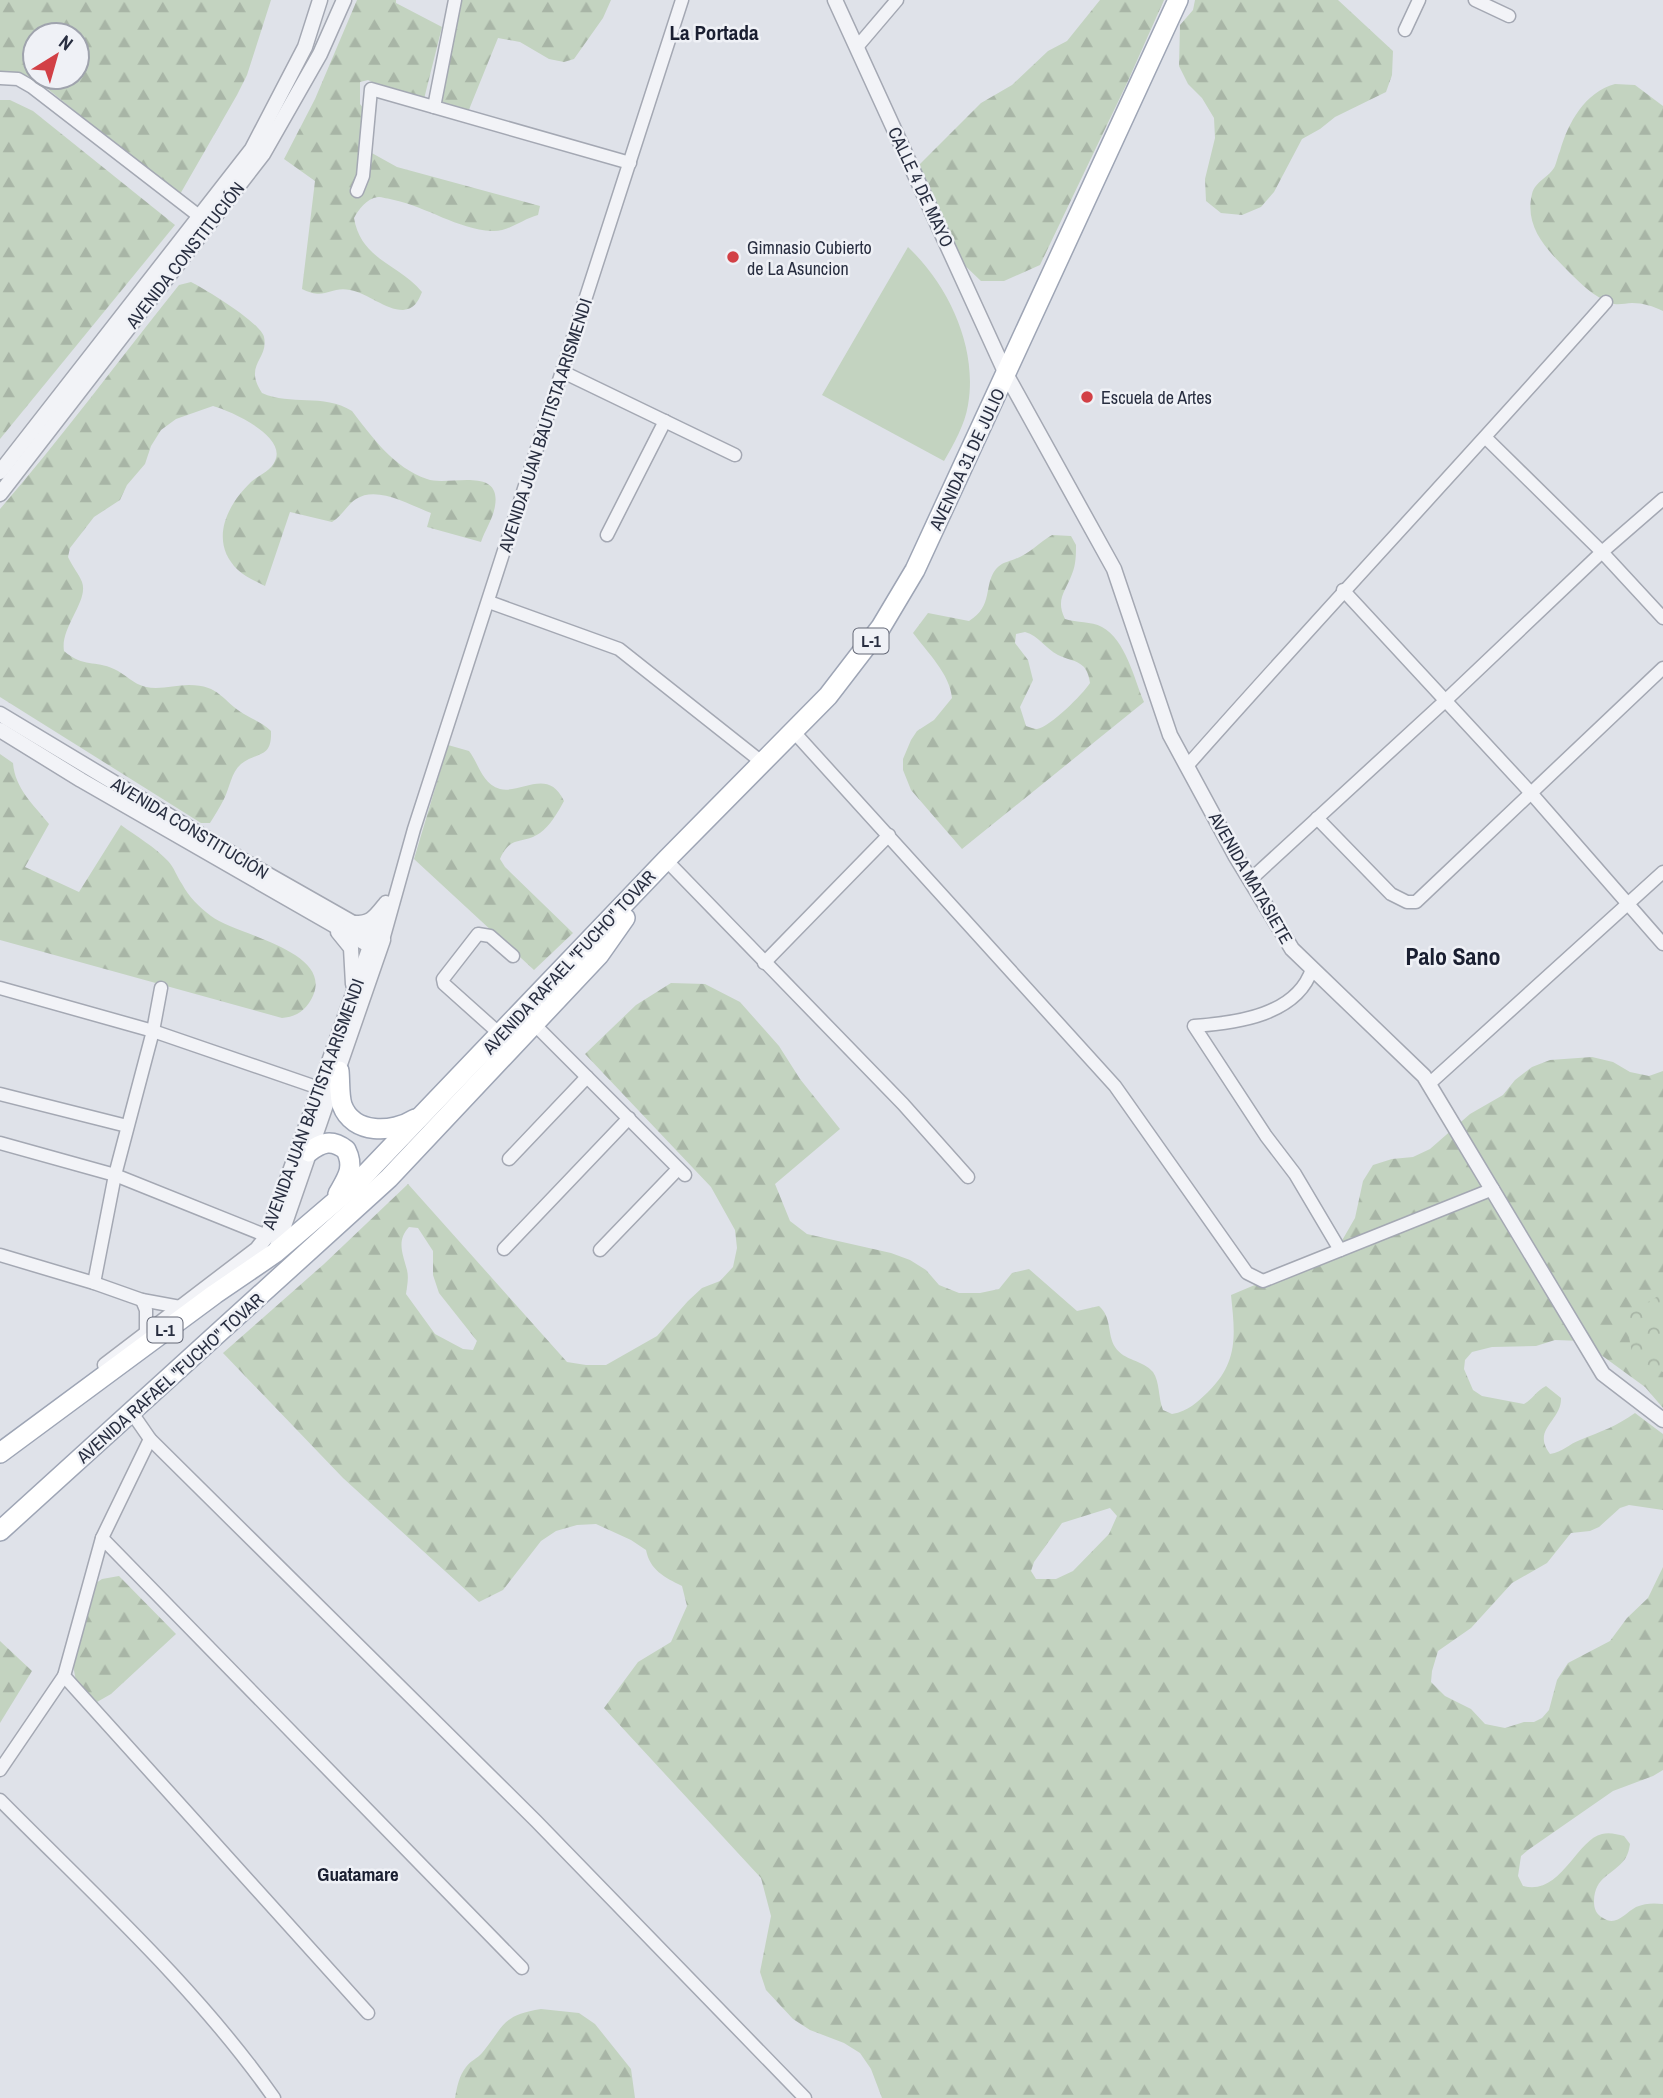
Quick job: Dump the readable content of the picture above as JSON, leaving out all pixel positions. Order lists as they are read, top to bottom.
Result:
{
  "streets": {
    "main road": ["AVENIDA 31 DE JULIO", "L-1", "AVENIDA RAFAEL \"FUCHO\" TOVAR"],
    "street": [
      "CALLE 4 DE MAYO",
      "AVENIDA CONSTITUCIÓN",
      "AVENIDA JUAN BAUTISTA ARISMENDI",
      "AVENIDA MATASIETE"
    ]
  },
  "crossings": [
    ["CALLE 4 DE MAYO", "AVENIDA 31 DE JULIO"],
    ["CALLE 4 DE MAYO", "AVENIDA MATASIETE"],
    ["AVENIDA CONSTITUCIÓN", "AVENIDA JUAN BAUTISTA ARISMENDI"],
    ["AVENIDA CONSTITUCIÓN", "L-1"],
    ["AVENIDA JUAN BAUTISTA ARISMENDI", "L-1"],
    ["AVENIDA JUAN BAUTISTA ARISMENDI", "AVENIDA RAFAEL \"FUCHO\" TOVAR"],
    ["AVENIDA 31 DE JULIO", "AVENIDA MATASIETE"],
    ["AVENIDA 31 DE JULIO", "AVENIDA RAFAEL \"FUCHO\" TOVAR"],
    ["L-1", "AVENIDA RAFAEL \"FUCHO\" TOVAR"]
  ],
  "districts": ["La Portada", "Palo Sano", "Guatamare"],
  "places": ["Gimnasio Cubierto de La Asuncion", "Escuela de Artes"],
  "north": "top right"
}
